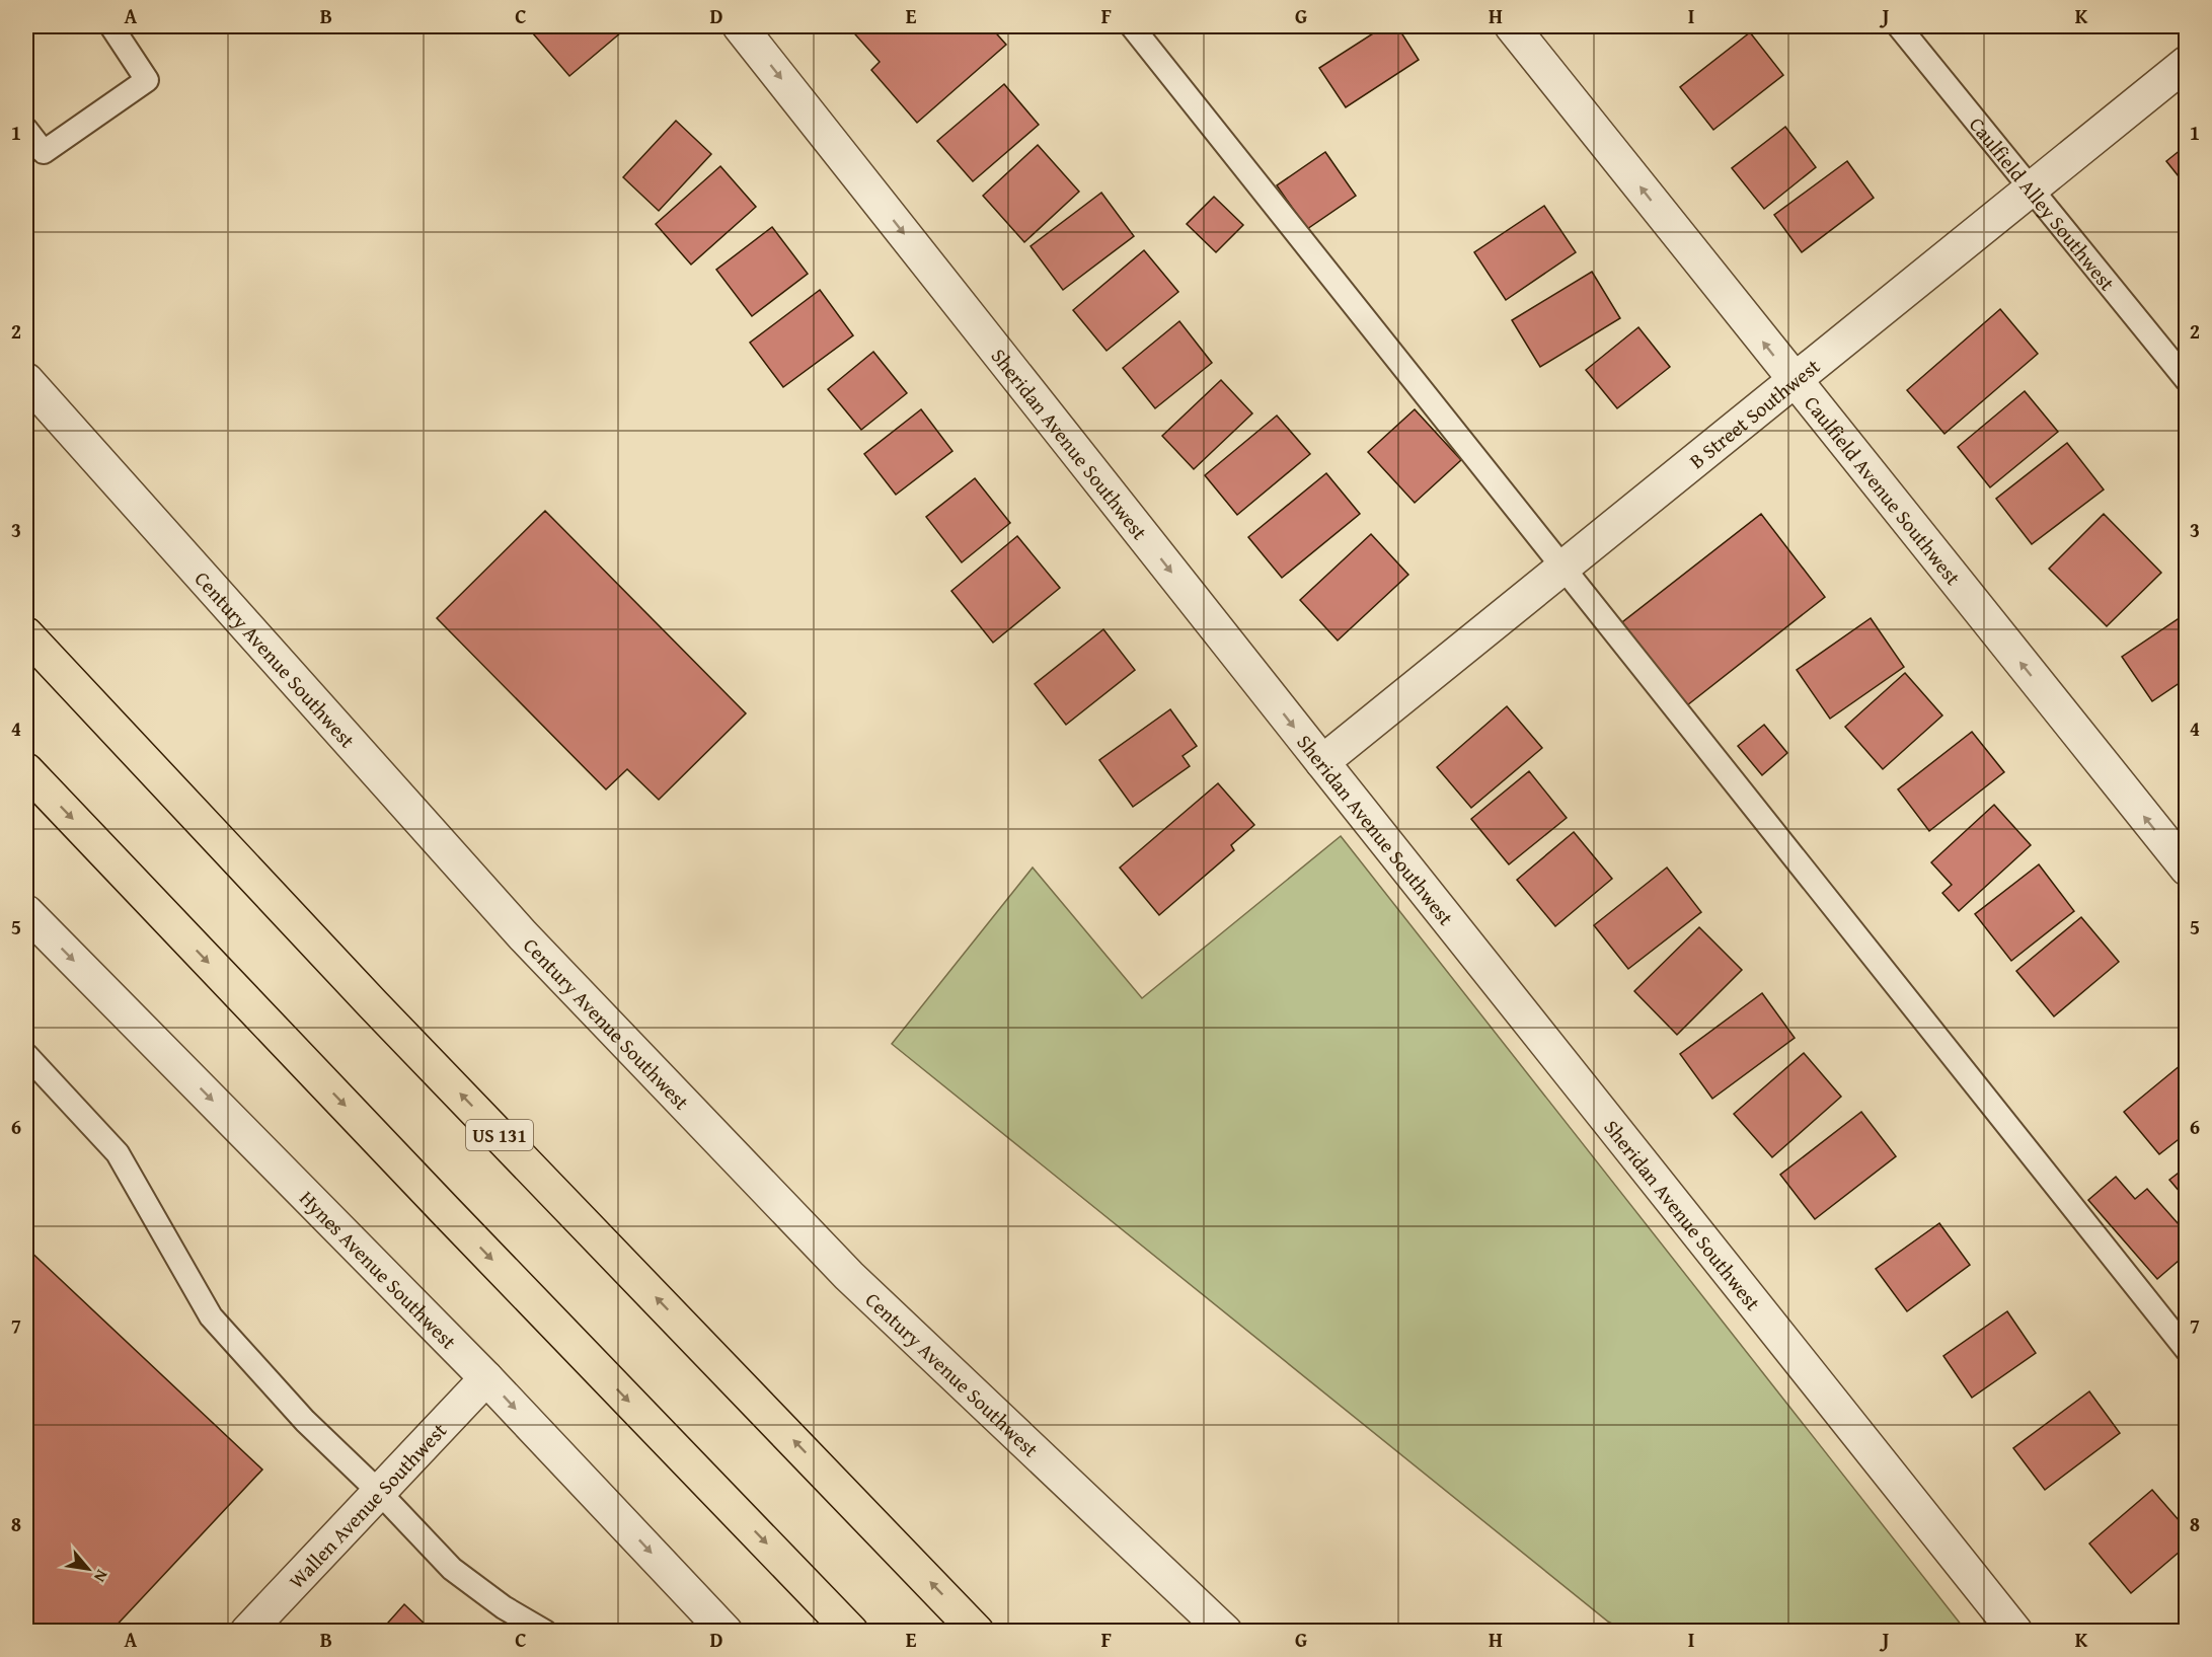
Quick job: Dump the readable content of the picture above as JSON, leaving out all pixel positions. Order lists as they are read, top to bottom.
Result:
{
  "streets": {
    "highway": ["US 131"],
    "street": [
      "B Street Southwest",
      "Sheridan Avenue Southwest",
      "Caulfield Avenue Southwest",
      "Century Avenue Southwest",
      "Hynes Avenue Southwest",
      "Wallen Avenue Southwest"
    ],
    "lane": ["Caulfield Alley Southwest"]
  },
  "crossings": [
    ["Caulfield Alley Southwest", "B Street Southwest"],
    ["B Street Southwest", "Sheridan Avenue Southwest"],
    ["B Street Southwest", "Caulfield Avenue Southwest"],
    ["Hynes Avenue Southwest", "Wallen Avenue Southwest"]
  ],
  "one_way": ["Sheridan Avenue Southwest", "Caulfield Avenue Southwest", "Hynes Avenue Southwest"],
  "north": "bottom right",
  "grid": {
    "columns": [
      "A",
      "B",
      "C",
      "D",
      "E",
      "F",
      "G",
      "H",
      "I",
      "J",
      "K"
    ],
    "rows": [
      "1",
      "2",
      "3",
      "4",
      "5",
      "6",
      "7",
      "8"
    ]
  }
}
